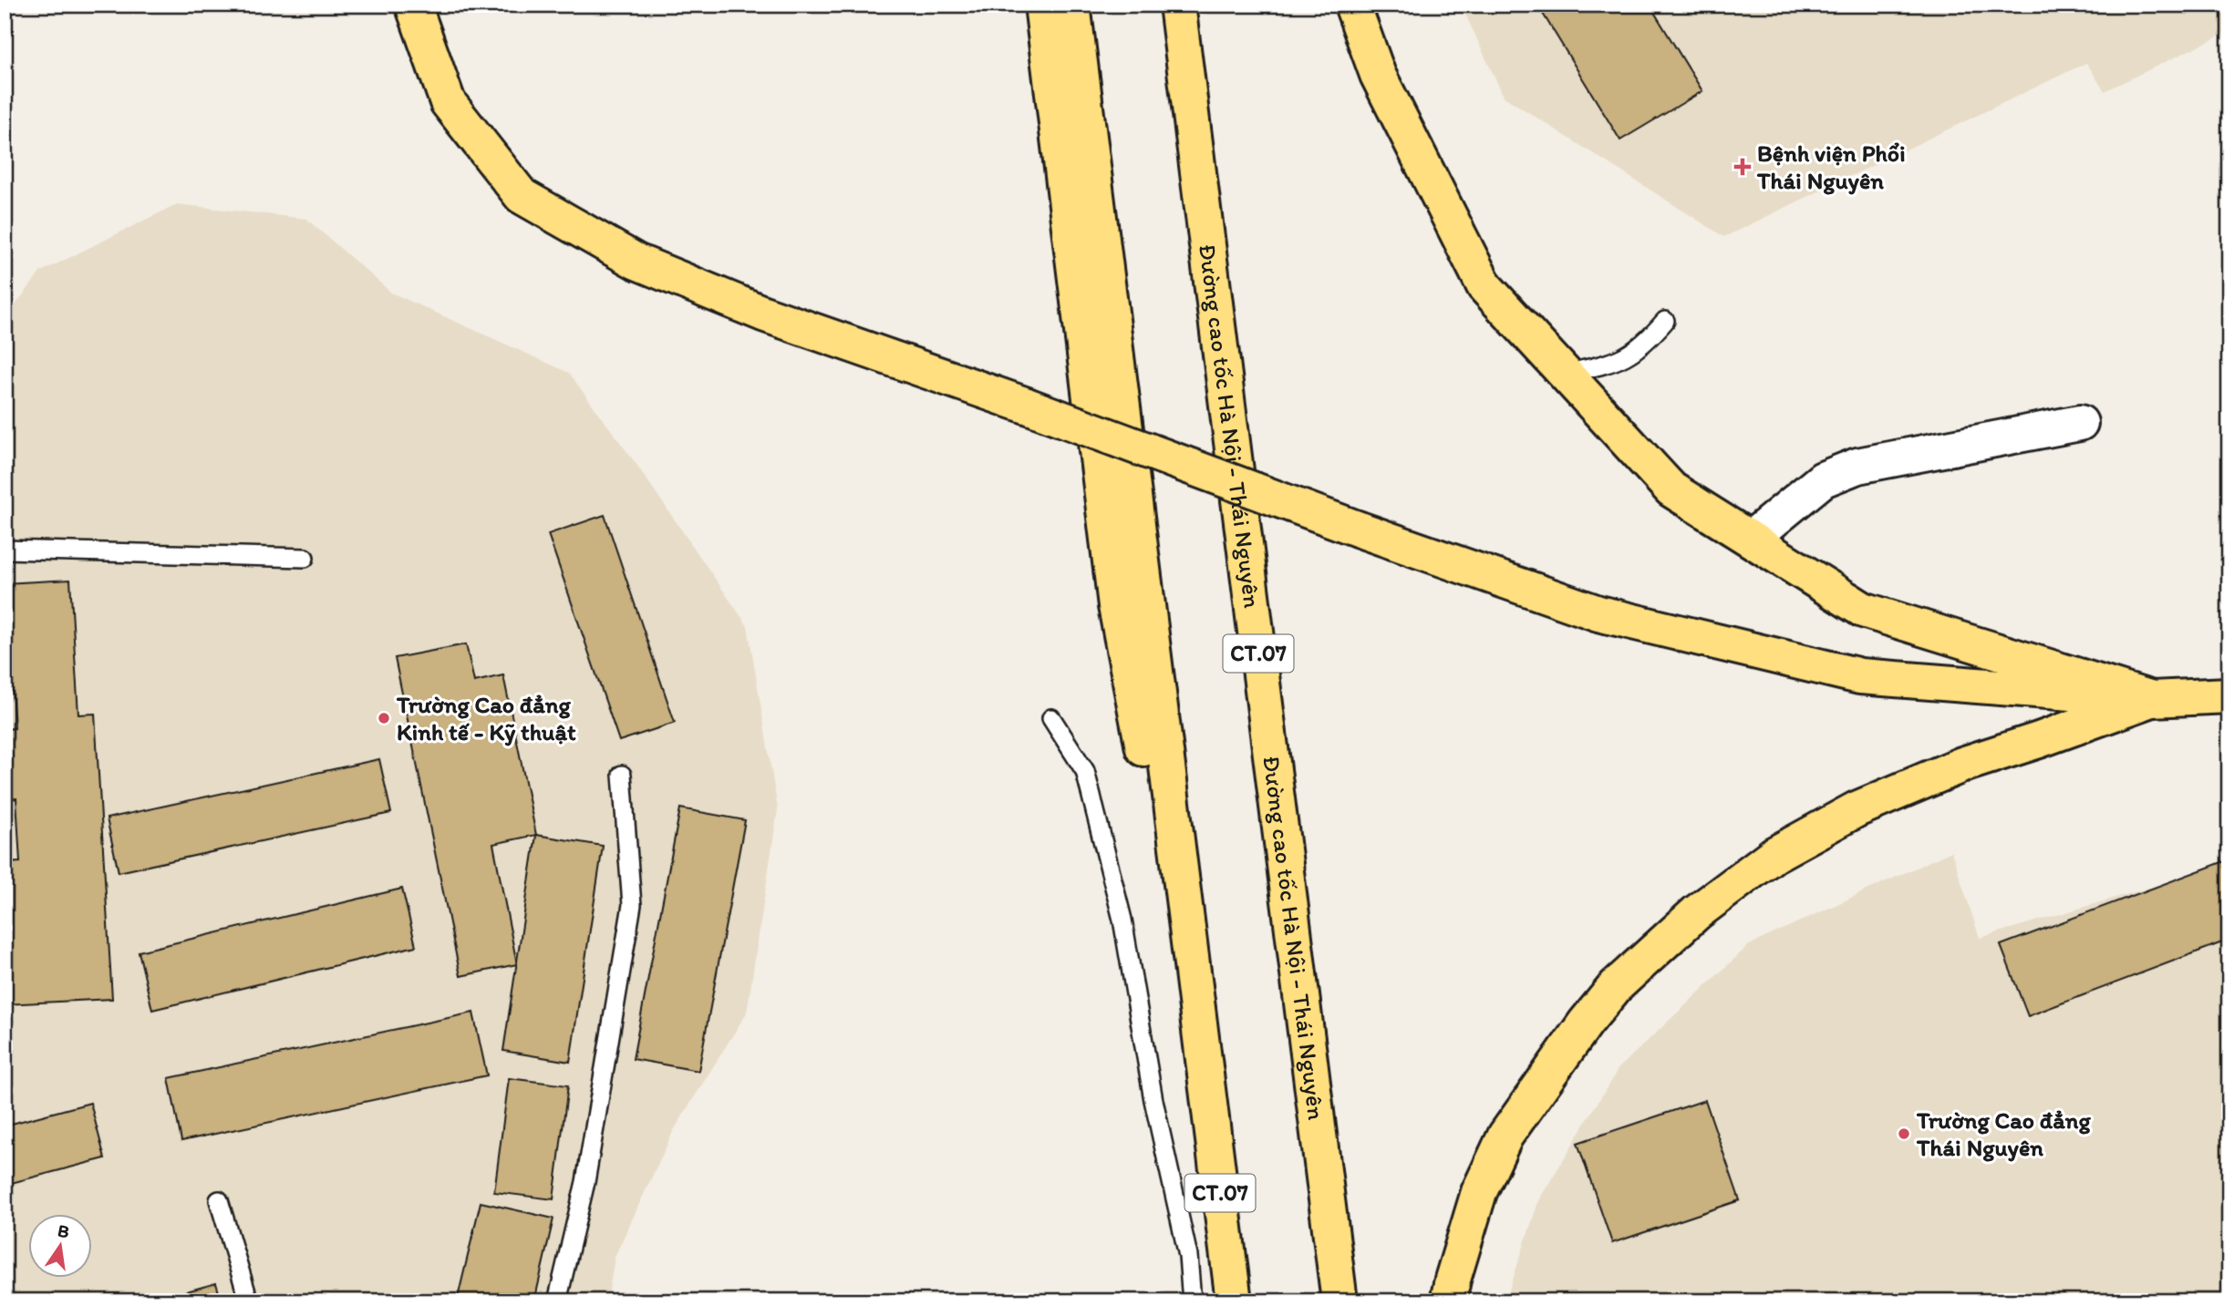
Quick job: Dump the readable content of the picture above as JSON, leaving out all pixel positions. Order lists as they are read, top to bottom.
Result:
{
  "streets": {
    "highway": ["Đường cao tốc Hà Nội - Thái Nguyên", "CT.07"]
  },
  "places": {
    "health": ["Bệnh viện Phổi Thái Nguyên"],
    "other": ["Trường Cao đẳng Kinh tế - Kỹ thuật", "Trường Cao đẳng Thái Nguyên"]
  },
  "north": "top"
}
